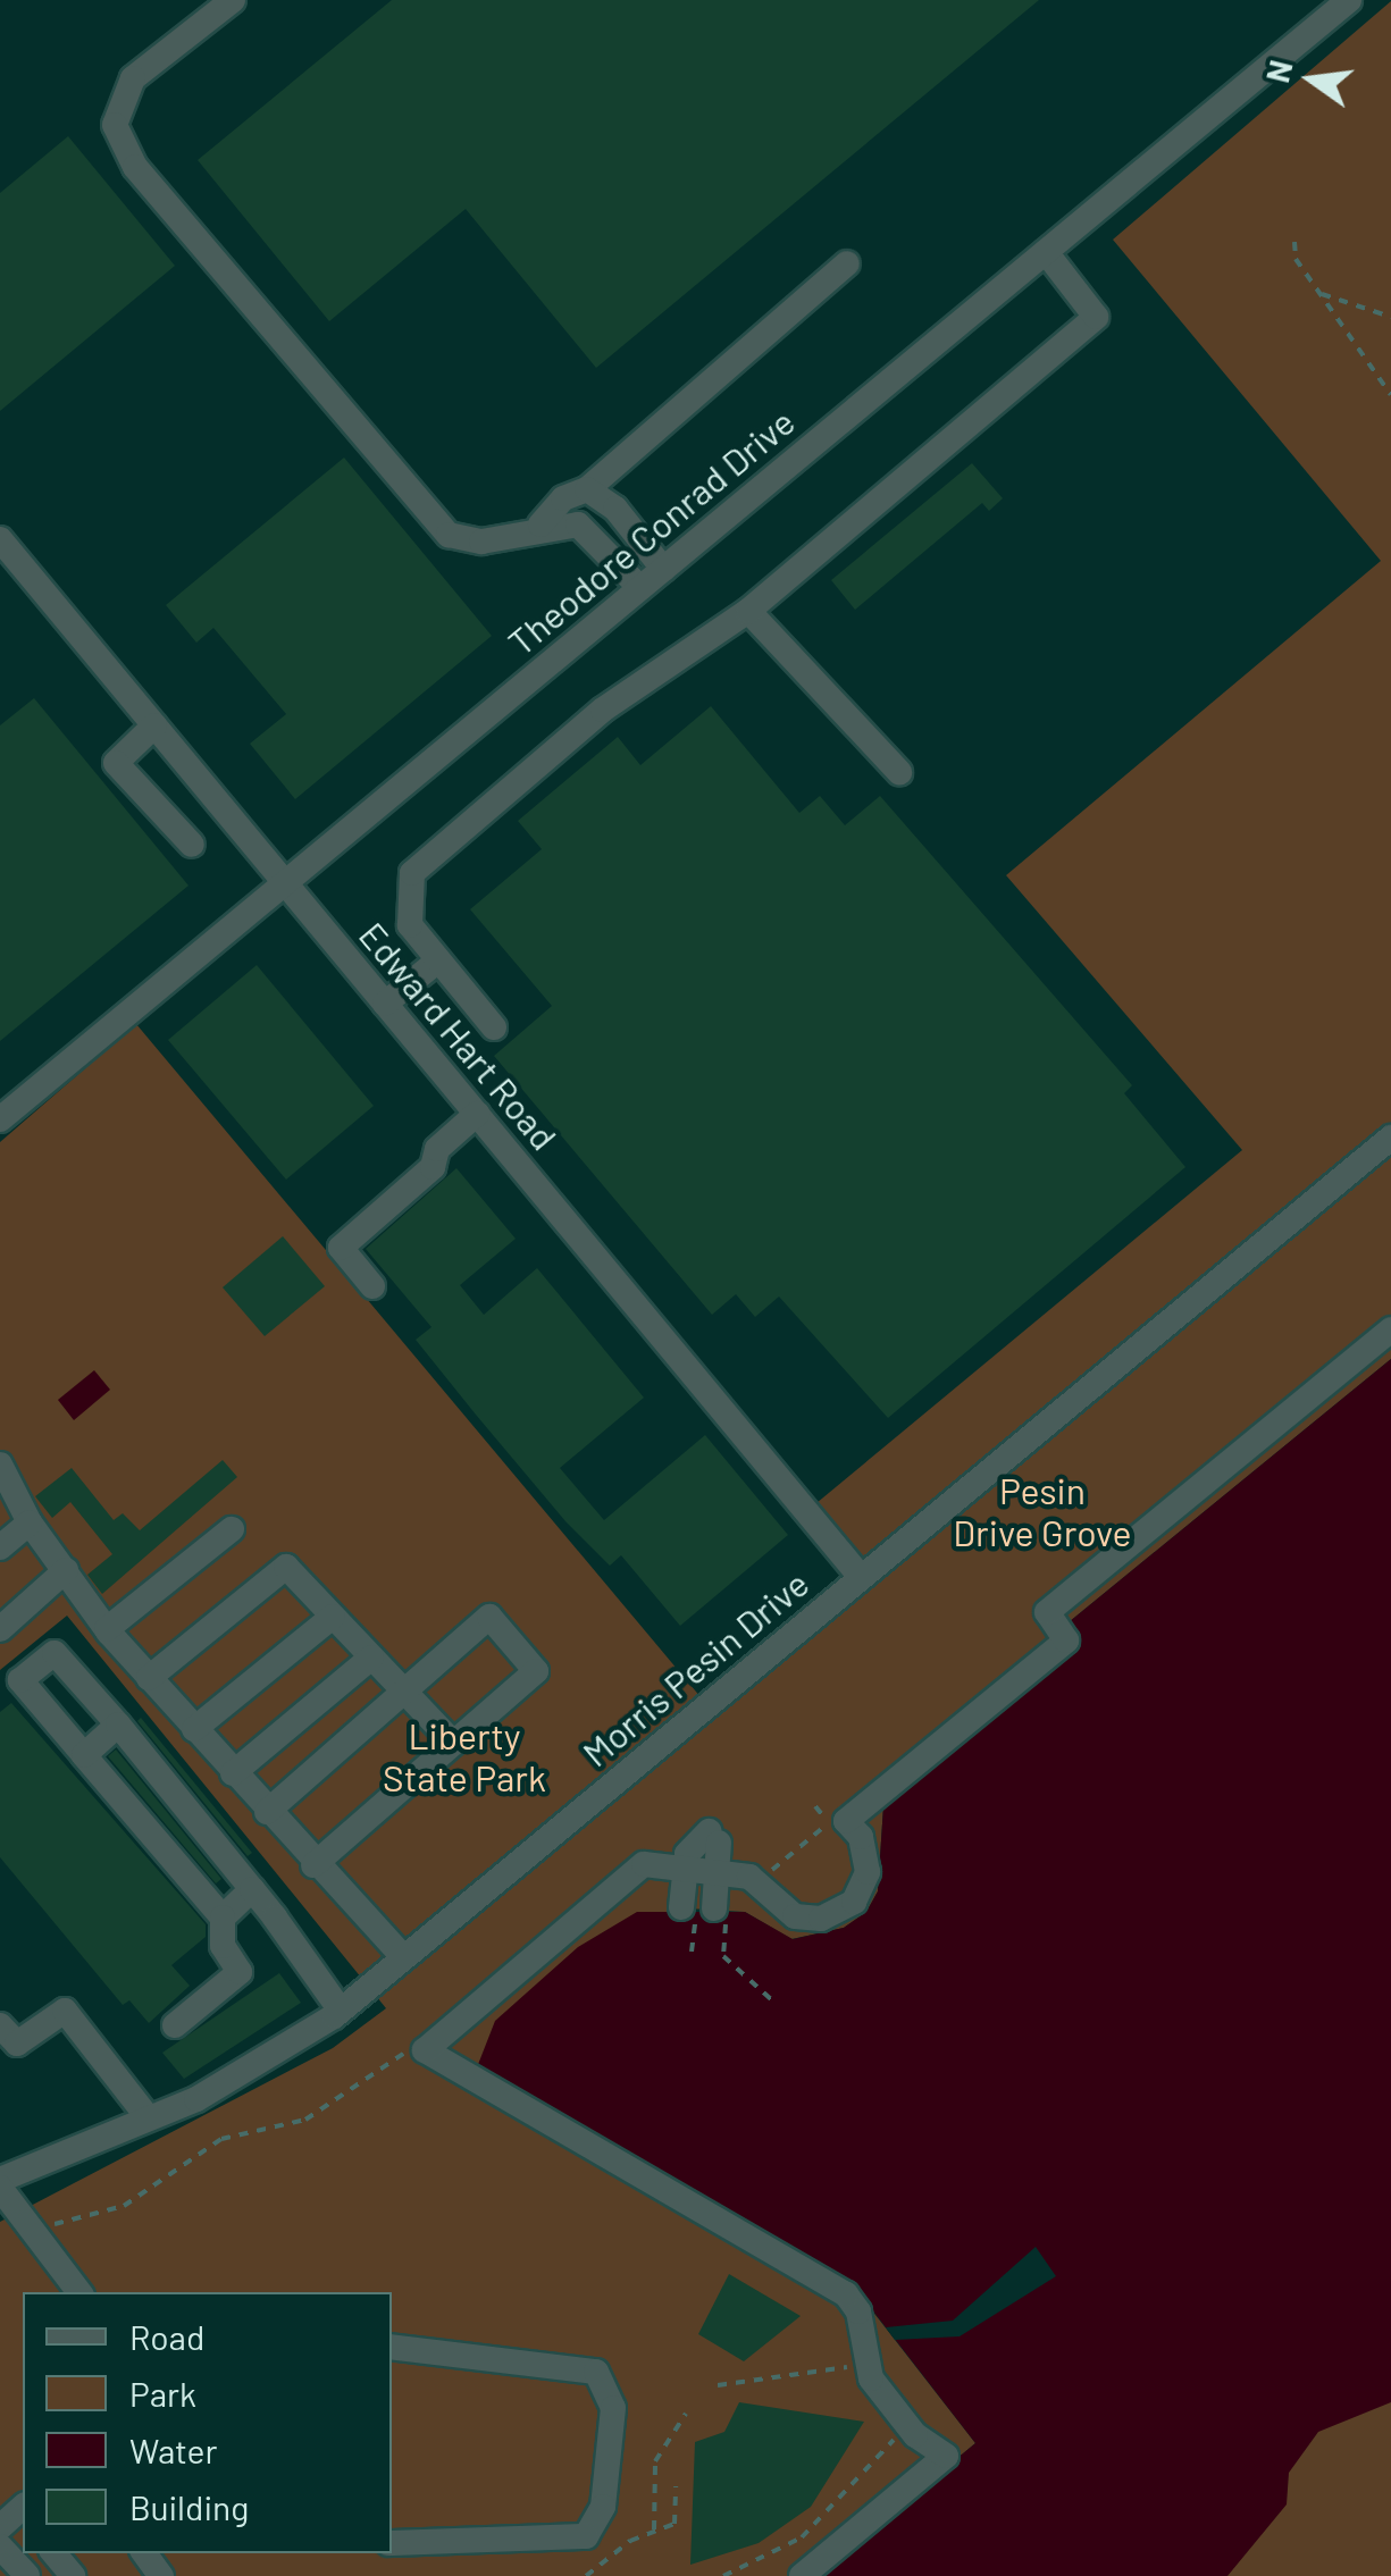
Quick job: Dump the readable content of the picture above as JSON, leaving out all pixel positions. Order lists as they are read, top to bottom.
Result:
{
  "streets": {
    "street": ["Theodore Conrad Drive", "Edward Hart Road", "Morris Pesin Drive"]
  },
  "crossings": [
    ["Theodore Conrad Drive", "Edward Hart Road"],
    ["Edward Hart Road", "Morris Pesin Drive"]
  ],
  "parks": ["Pesin Drive Grove", "Liberty State Park"],
  "legend": [
    "Road",
    "Park",
    "Water",
    "Building"
  ],
  "north": "left"
}
